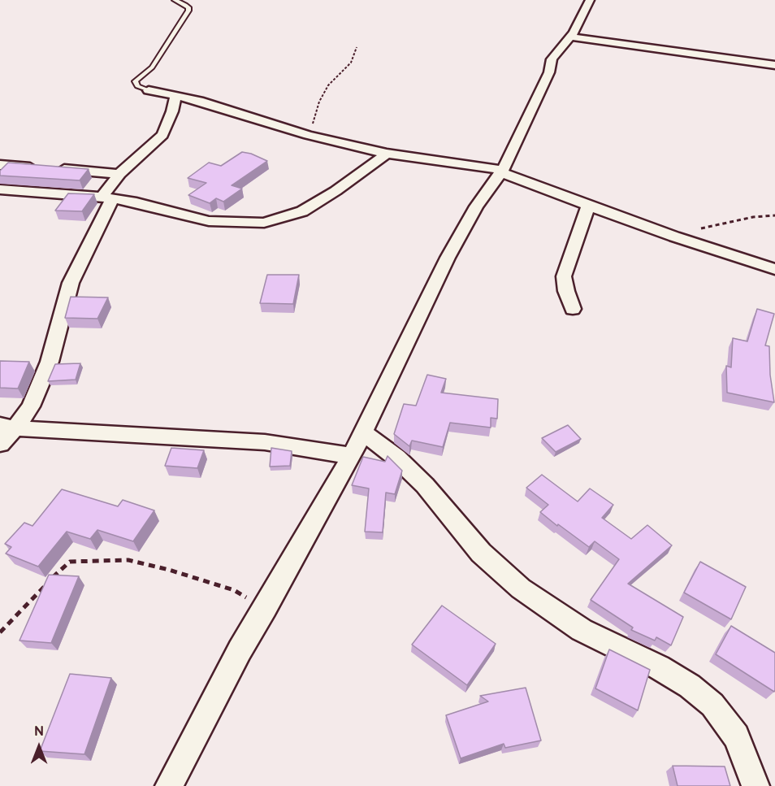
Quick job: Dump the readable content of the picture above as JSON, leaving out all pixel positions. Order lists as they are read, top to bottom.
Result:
{
  "north": "top"
}
